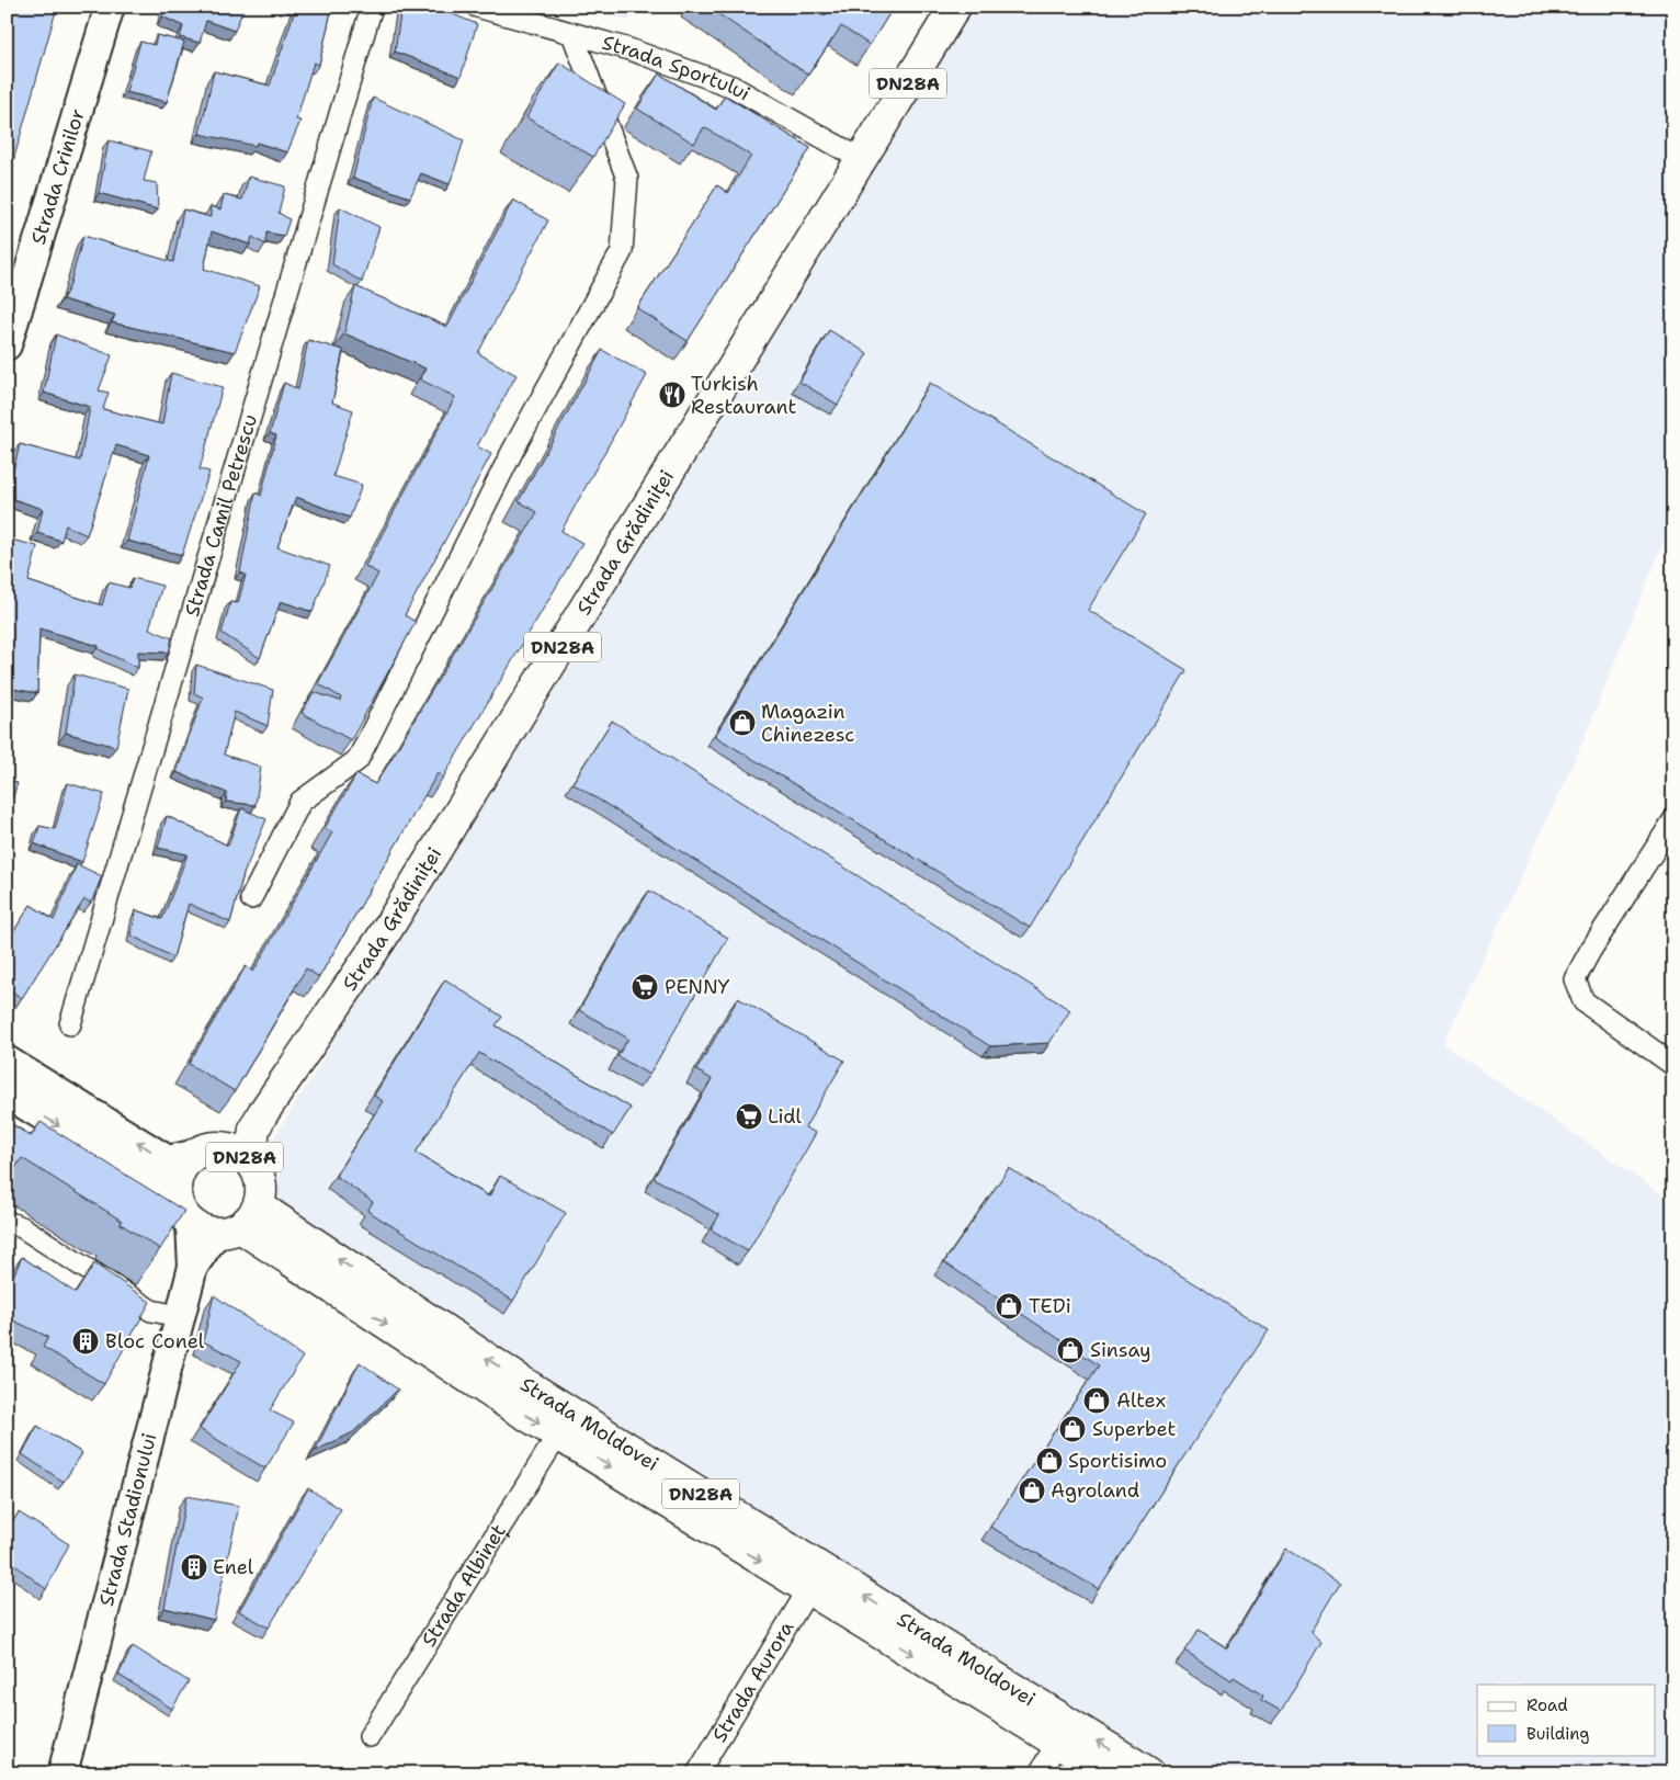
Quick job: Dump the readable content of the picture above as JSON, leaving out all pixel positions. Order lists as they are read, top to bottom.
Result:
{
  "streets": {
    "main road": [
      "DN28A",
      "Strada Crinilor",
      "Strada Grădiniței",
      "Strada Moldovei",
      "Strada Stadionului"
    ],
    "street": [
      "Strada Sportului",
      "Strada Camil Petrescu",
      "Strada Albineț",
      "Strada Aurora"
    ]
  },
  "crossings": [
    ["Strada Sportului", "Strada Grădiniței"],
    ["DN28A", "Strada Grădiniței"],
    ["DN28A", "Strada Moldovei"],
    ["DN28A", "Strada Stadionului"],
    ["Strada Grădiniței", "Strada Moldovei"],
    ["Strada Grădiniței", "Strada Stadionului"],
    ["Strada Moldovei", "Strada Stadionului"],
    ["Strada Moldovei", "Strada Albineț"],
    ["Strada Moldovei", "Strada Aurora"]
  ],
  "places": {
    "restaurant": ["Turkish Restaurant"],
    "shop": [
      "Magazin Chinezesc",
      "TEDi",
      "Sinsay",
      "Altex",
      "Superbet",
      "Sportisimo",
      "Agroland"
    ],
    "supermarket": ["PENNY", "Lidl"],
    "building": ["Bloc Conel", "Enel"]
  },
  "legend": ["Road", "Building"]
}
